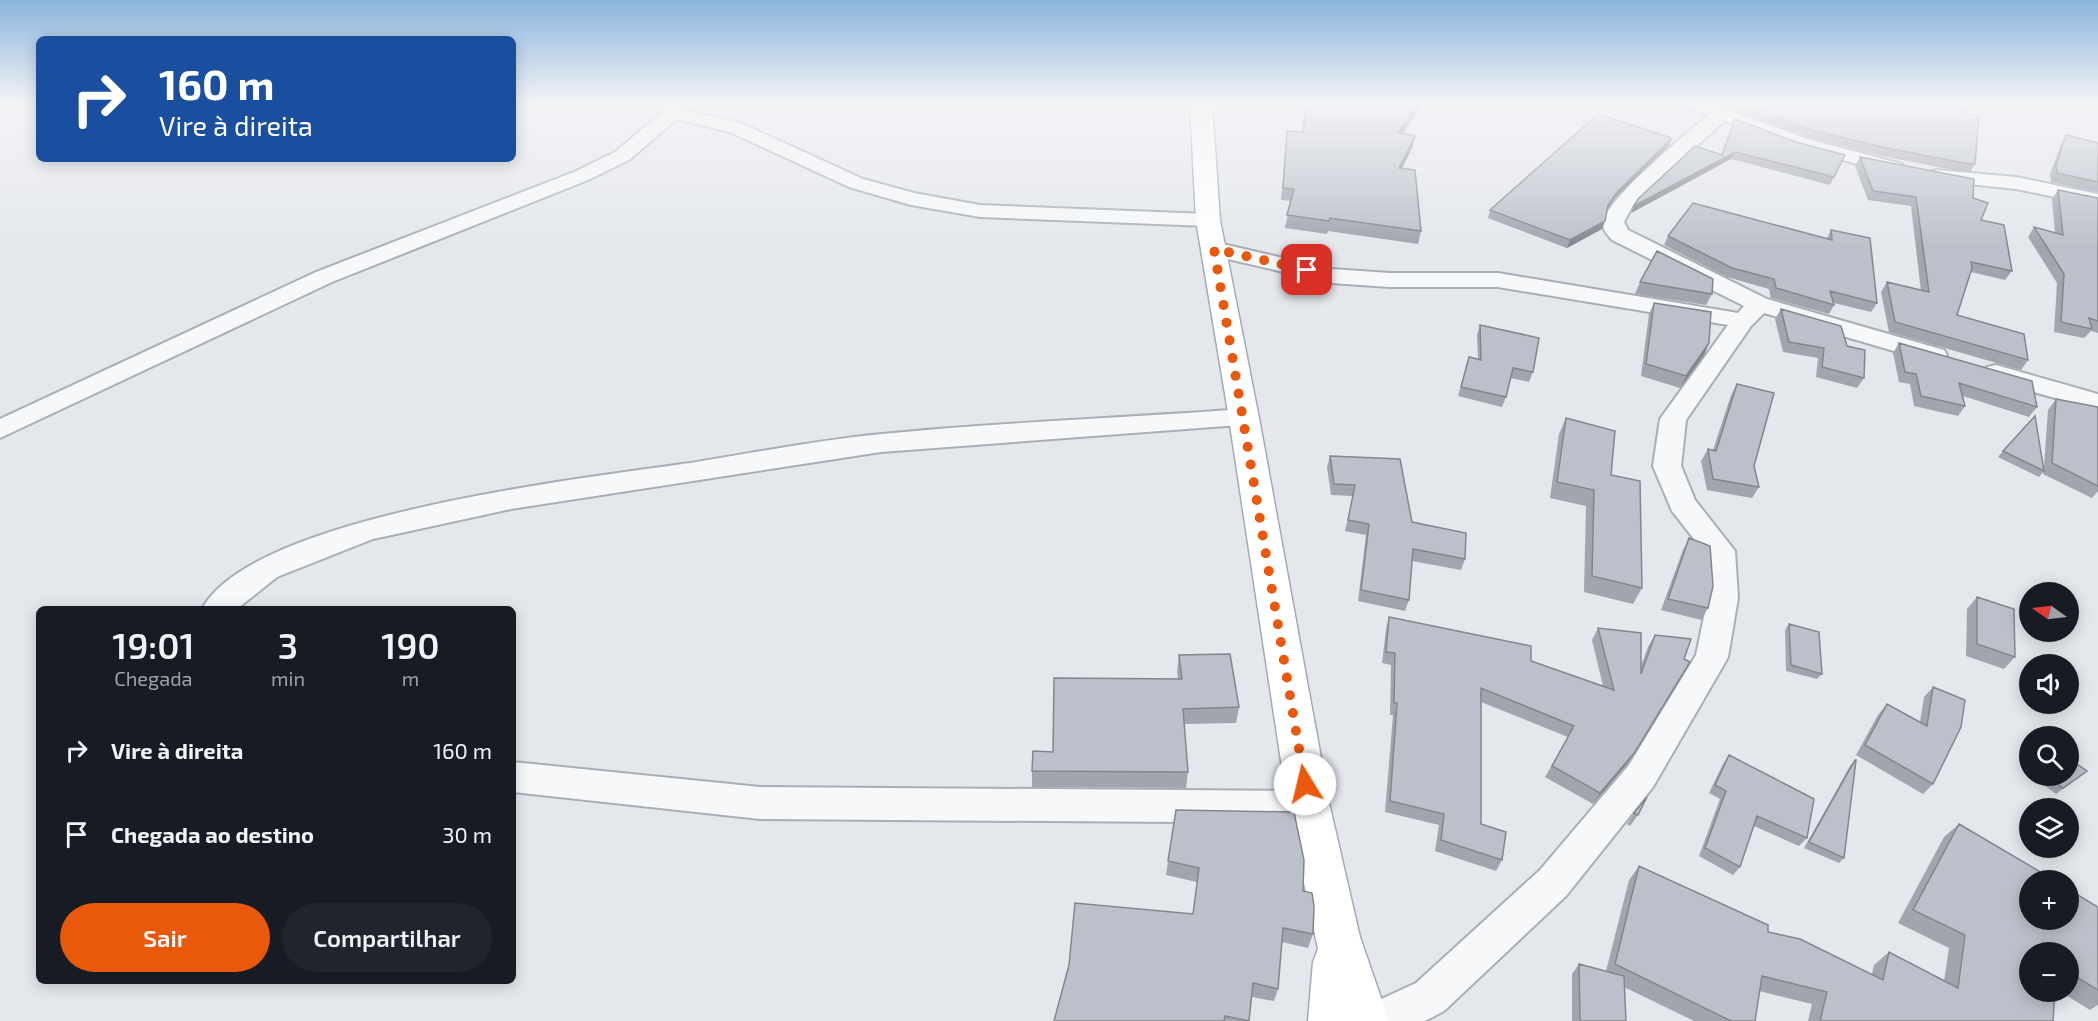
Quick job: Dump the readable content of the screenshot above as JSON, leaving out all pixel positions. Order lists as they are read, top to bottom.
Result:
{
  "north": "left",
  "page": {
    "turn": ["160 m", "Vire à direita"],
    "map_buttons": ["+", "−"],
    "eta": [
      "19:01",
      "Chegada",
      "3",
      "min",
      "190",
      "m"
    ],
    "list": [
      {
        "name": "Vire à direita",
        "value": "160 m"
      },
      {
        "name": "Chegada ao destino",
        "value": "30 m"
      }
    ],
    "buttons": ["Sair", "Compartilhar"]
  }
}
